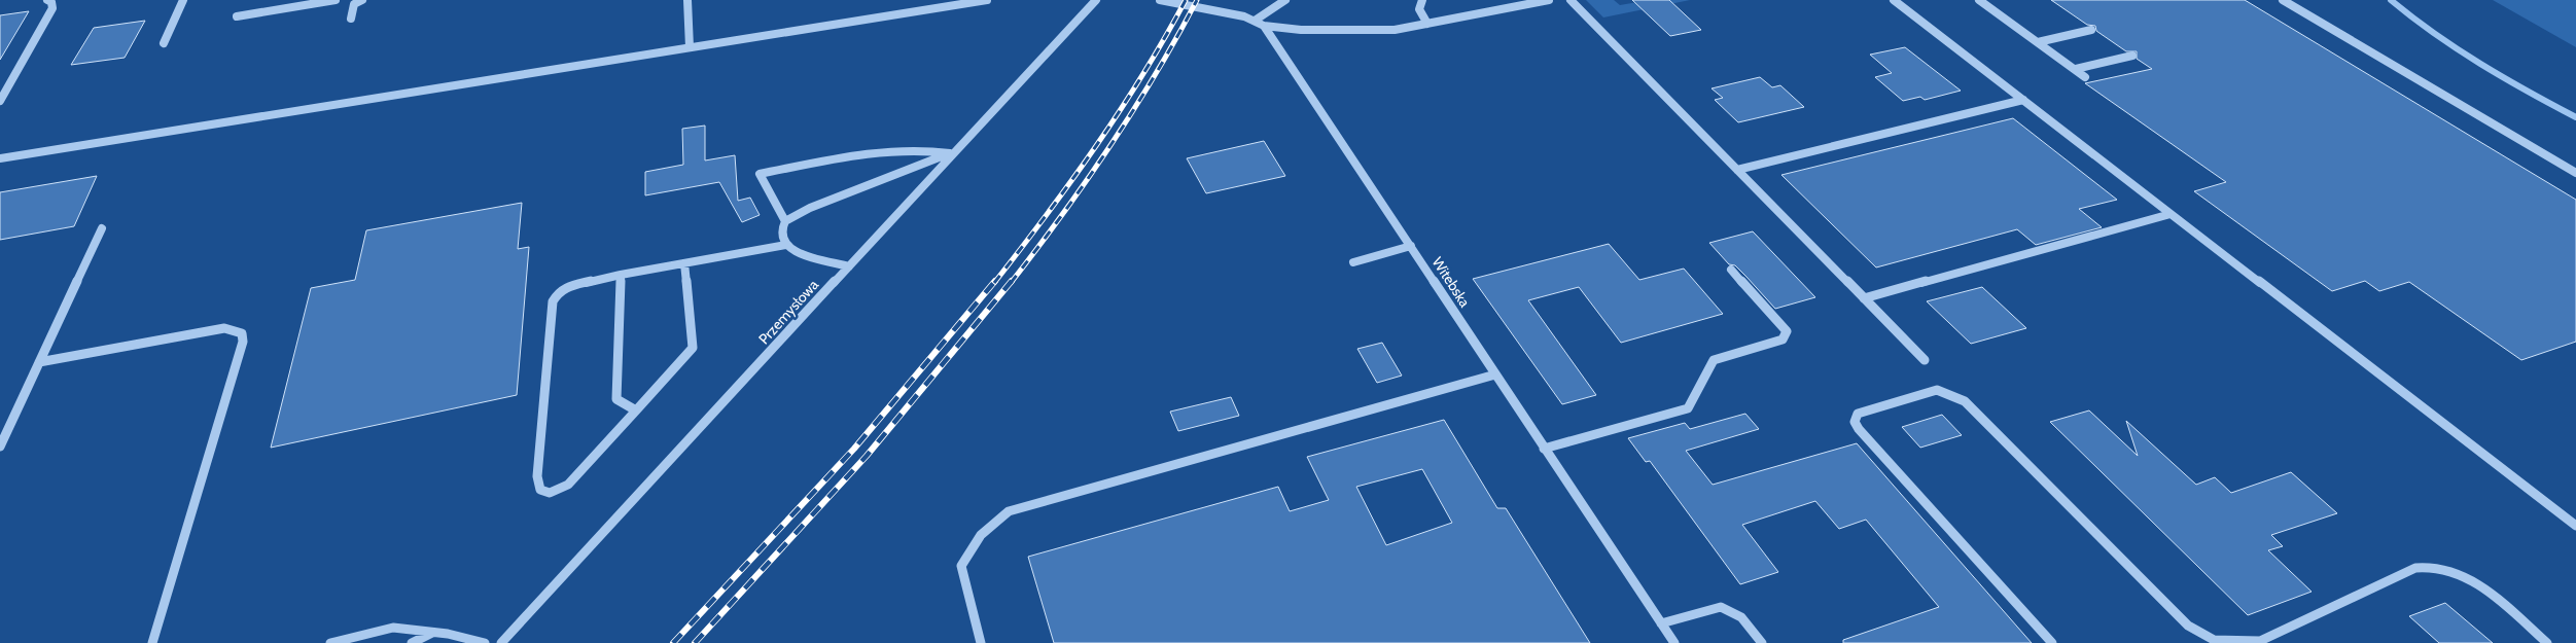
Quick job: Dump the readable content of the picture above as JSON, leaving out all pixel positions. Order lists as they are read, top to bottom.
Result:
{
  "streets": {
    "street": ["Witebska", "Przemysłowa"]
  }
}
